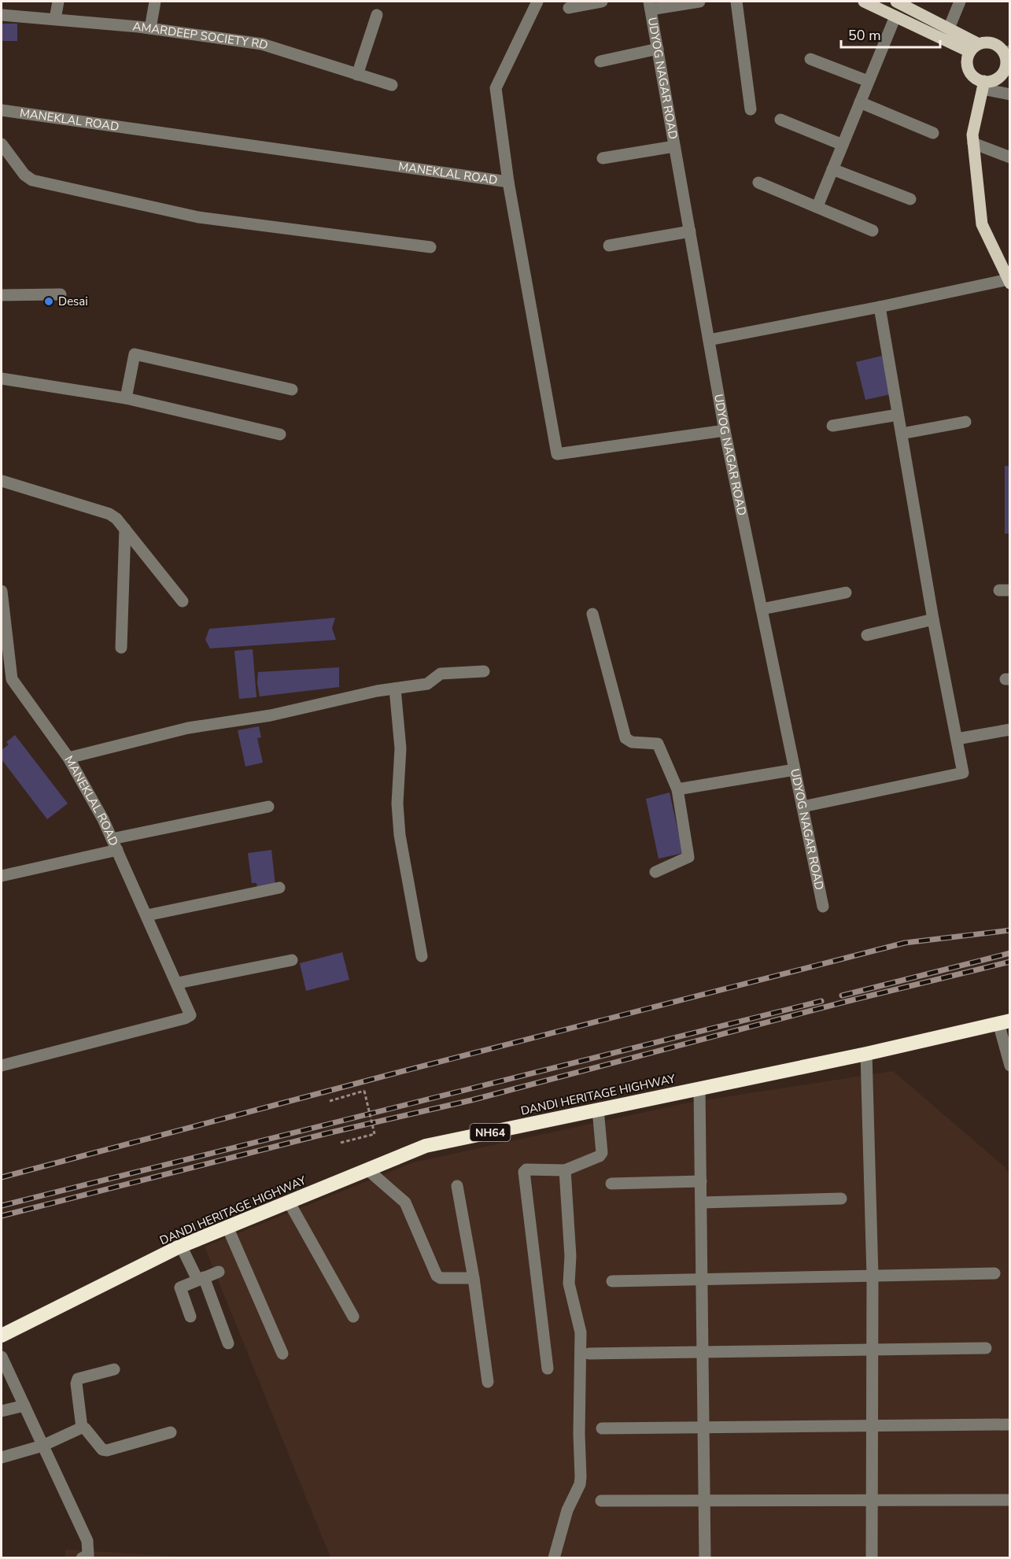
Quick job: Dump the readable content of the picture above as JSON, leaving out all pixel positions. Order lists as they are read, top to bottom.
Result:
{
  "streets": {
    "highway": ["DANDI HERITAGE HIGHWAY", "NH64"],
    "street": ["AMARDEEP SOCIETY RD", "UDYOG NAGAR ROAD", "MANEKLAL ROAD"]
  },
  "crossings": [
    ["UDYOG NAGAR ROAD", "MANEKLAL ROAD"]
  ],
  "places": ["Desai"],
  "scale_bar": "50 m"
}
